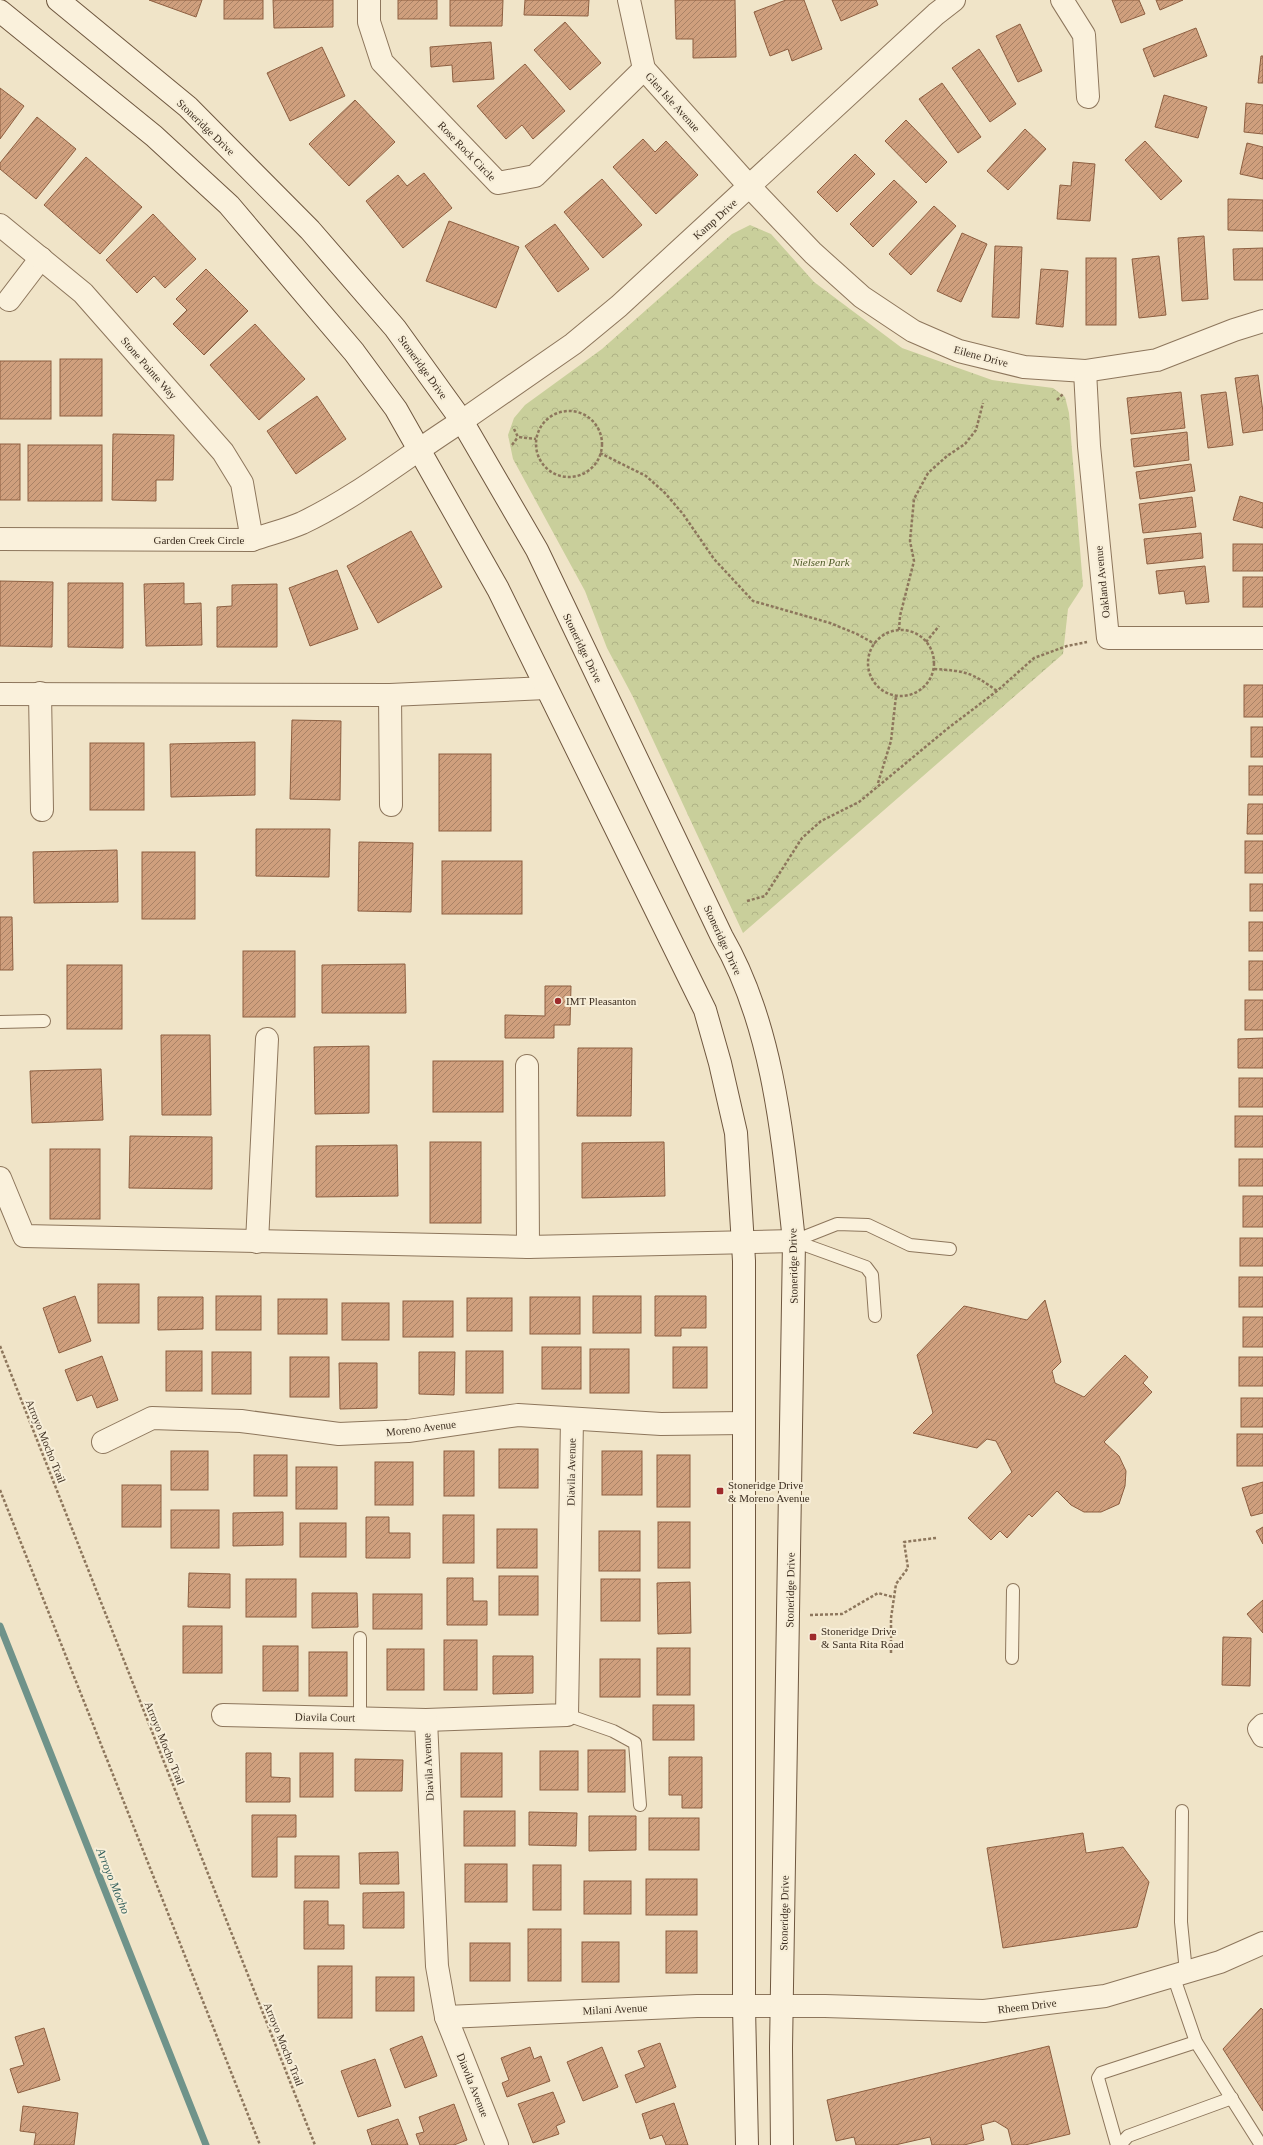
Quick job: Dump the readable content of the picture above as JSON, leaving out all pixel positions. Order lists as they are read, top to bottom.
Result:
{
  "streets": {
    "street": [
      "Glen Isle Avenue",
      "Stoneridge Drive",
      "Rose Rock Circle",
      "Kamp Drive",
      "Eilene Drive",
      "Stone Pointe Way",
      "Garden Creek Circle",
      "Oakland Avenue",
      "Moreno Avenue",
      "Diavila Avenue",
      "Diavila Court",
      "Rheem Drive",
      "Milani Avenue"
    ],
    "path": ["Arroyo Mocho Trail"]
  },
  "crossings": [
    ["Glen Isle Avenue", "Rose Rock Circle"],
    ["Glen Isle Avenue", "Kamp Drive"],
    ["Glen Isle Avenue", "Eilene Drive"],
    ["Stoneridge Drive", "Kamp Drive"],
    ["Stoneridge Drive", "Garden Creek Circle"],
    ["Stoneridge Drive", "Rheem Drive"],
    ["Stoneridge Drive", "Milani Avenue"],
    ["Kamp Drive", "Eilene Drive"],
    ["Kamp Drive", "Garden Creek Circle"],
    ["Eilene Drive", "Oakland Avenue"],
    ["Stone Pointe Way", "Garden Creek Circle"],
    ["Moreno Avenue", "Diavila Avenue"],
    ["Diavila Avenue", "Diavila Court"],
    ["Diavila Avenue", "Milani Avenue"],
    ["Rheem Drive", "Milani Avenue"]
  ],
  "water": ["Arroyo Mocho"],
  "parks": ["Nielsen Park"],
  "places": {
    "other": ["IMT Pleasanton"],
    "transit": ["Stoneridge Drive & Moreno Avenue", "Stoneridge Drive & Santa Rita Road"]
  }
}
